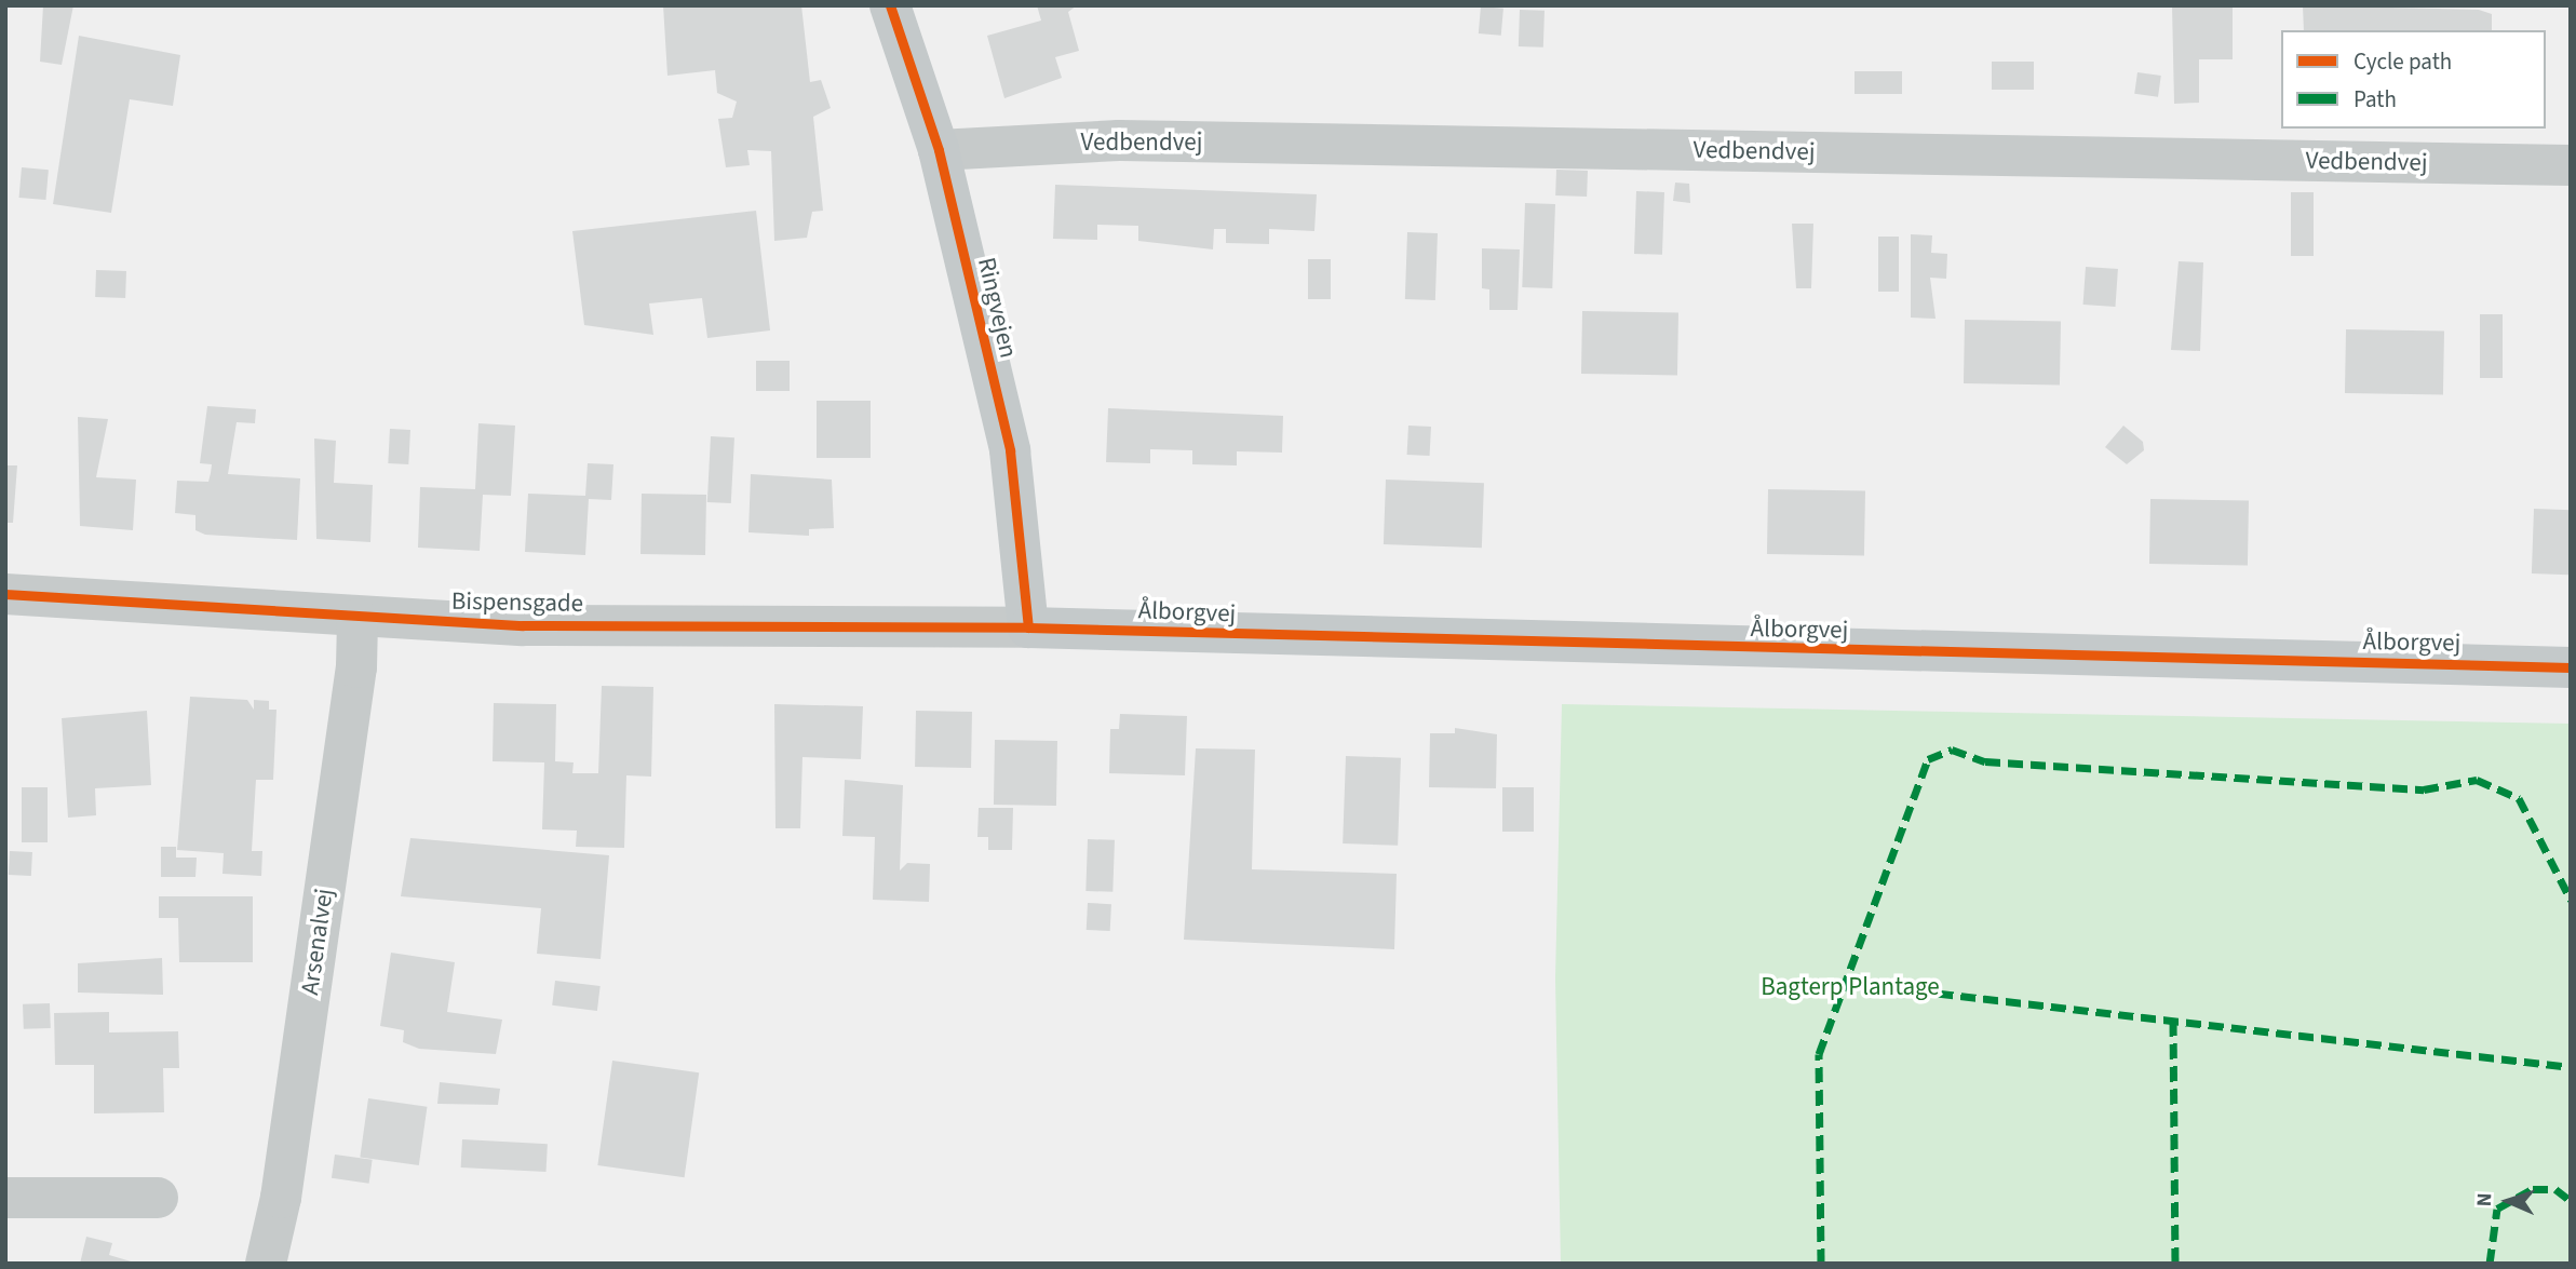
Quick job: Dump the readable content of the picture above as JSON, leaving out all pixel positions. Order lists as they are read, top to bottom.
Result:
{
  "streets": {
    "main road": ["Ringvejen", "Ålborgvej"],
    "street": ["Vedbendvej", "Bispensgade", "Arsenalvej"]
  },
  "crossings": [
    ["Vedbendvej", "Ringvejen"],
    ["Ringvejen", "Bispensgade"],
    ["Ringvejen", "Ålborgvej"],
    ["Bispensgade", "Ålborgvej"],
    ["Bispensgade", "Arsenalvej"]
  ],
  "parks": ["Bagterp Plantage"],
  "legend": ["Cycle path", "Path"],
  "north": "left"
}
